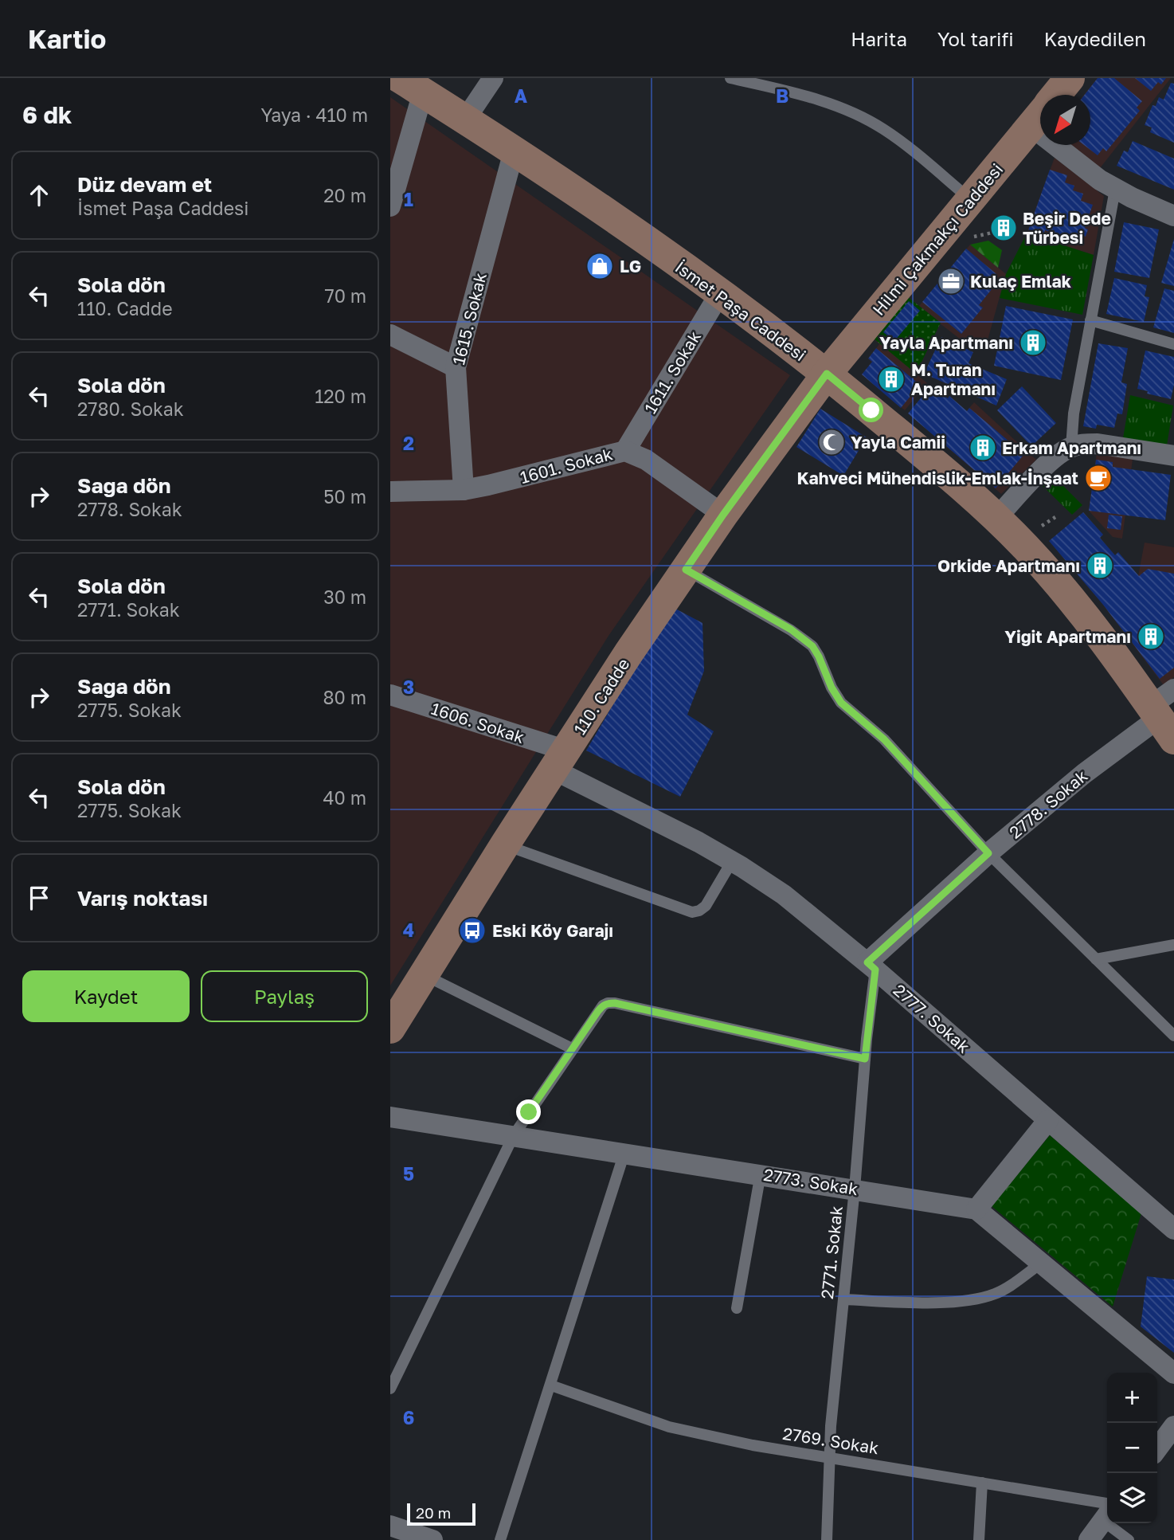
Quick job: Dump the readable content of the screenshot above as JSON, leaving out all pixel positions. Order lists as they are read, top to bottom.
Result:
{
  "streets": {
    "street": [
      "Hilmi Çakmakçı Caddesi",
      "İsmet Paşa Caddesi",
      "1615. Sokak",
      "1611. Sokak",
      "1601. Sokak",
      "110. Cadde",
      "1606. Sokak",
      "2778. Sokak",
      "2777. Sokak",
      "2773. Sokak"
    ],
    "lane": ["2771. Sokak", "2769. Sokak"]
  },
  "crossings": [
    ["Hilmi Çakmakçı Caddesi", "İsmet Paşa Caddesi"],
    ["Hilmi Çakmakçı Caddesi", "110. Cadde"],
    ["İsmet Paşa Caddesi", "1615. Sokak"],
    ["İsmet Paşa Caddesi", "1611. Sokak"],
    ["İsmet Paşa Caddesi", "110. Cadde"],
    ["İsmet Paşa Caddesi", "2778. Sokak"],
    ["1615. Sokak", "1601. Sokak"],
    ["1611. Sokak", "1601. Sokak"],
    ["1601. Sokak", "110. Cadde"],
    ["110. Cadde", "1606. Sokak"],
    ["110. Cadde", "2777. Sokak"],
    ["1606. Sokak", "2777. Sokak"],
    ["2778. Sokak", "2777. Sokak"],
    ["2778. Sokak", "2771. Sokak"],
    ["2777. Sokak", "2771. Sokak"],
    ["2773. Sokak", "2771. Sokak"],
    ["2771. Sokak", "2769. Sokak"]
  ],
  "places": {
    "building": [
      "Beşir Dede Türbesi",
      "Yayla Apartmanı",
      "M. Turan Apartmanı",
      "Erkam Apartmanı",
      "Orkide Apartmanı",
      "Yiğit Apartmanı"
    ],
    "shop": ["LG"],
    "office": ["Kulaç Emlak"],
    "mosque": ["Yayla Camii"],
    "cafe": ["Kahveci Mühendislik-Emlak-İnşaat"],
    "bus stop": ["Eski Köy Garajı"]
  },
  "scale_bar": "20 m",
  "north": "bottom left",
  "page": {
    "header": "Kartio",
    "nav": ["Harita", "Yol tarifi", "Kaydedilen"],
    "heading": ["6 dk", "Yaya · 410 m"],
    "list": [
      ["Düz devam et", "İsmet Paşa Caddesi", "20 m"],
      ["Sola dön", "110. Cadde", "70 m"],
      ["Sola dön", "2780. Sokak", "120 m"],
      ["Sağa dön", "2778. Sokak", "50 m"],
      ["Sola dön", "2771. Sokak", "30 m"],
      ["Sağa dön", "2775. Sokak", "80 m"],
      ["Sola dön", "2775. Sokak", "40 m"],
      "Varış noktası"
    ],
    "buttons": ["Kaydet", "Paylaş"],
    "map_buttons": ["+", "−"],
    "scale": "20 m"
  },
  "grid": {
    "columns": ["A", "B"],
    "rows": [
      "1",
      "2",
      "3",
      "4",
      "5",
      "6"
    ]
  }
}
